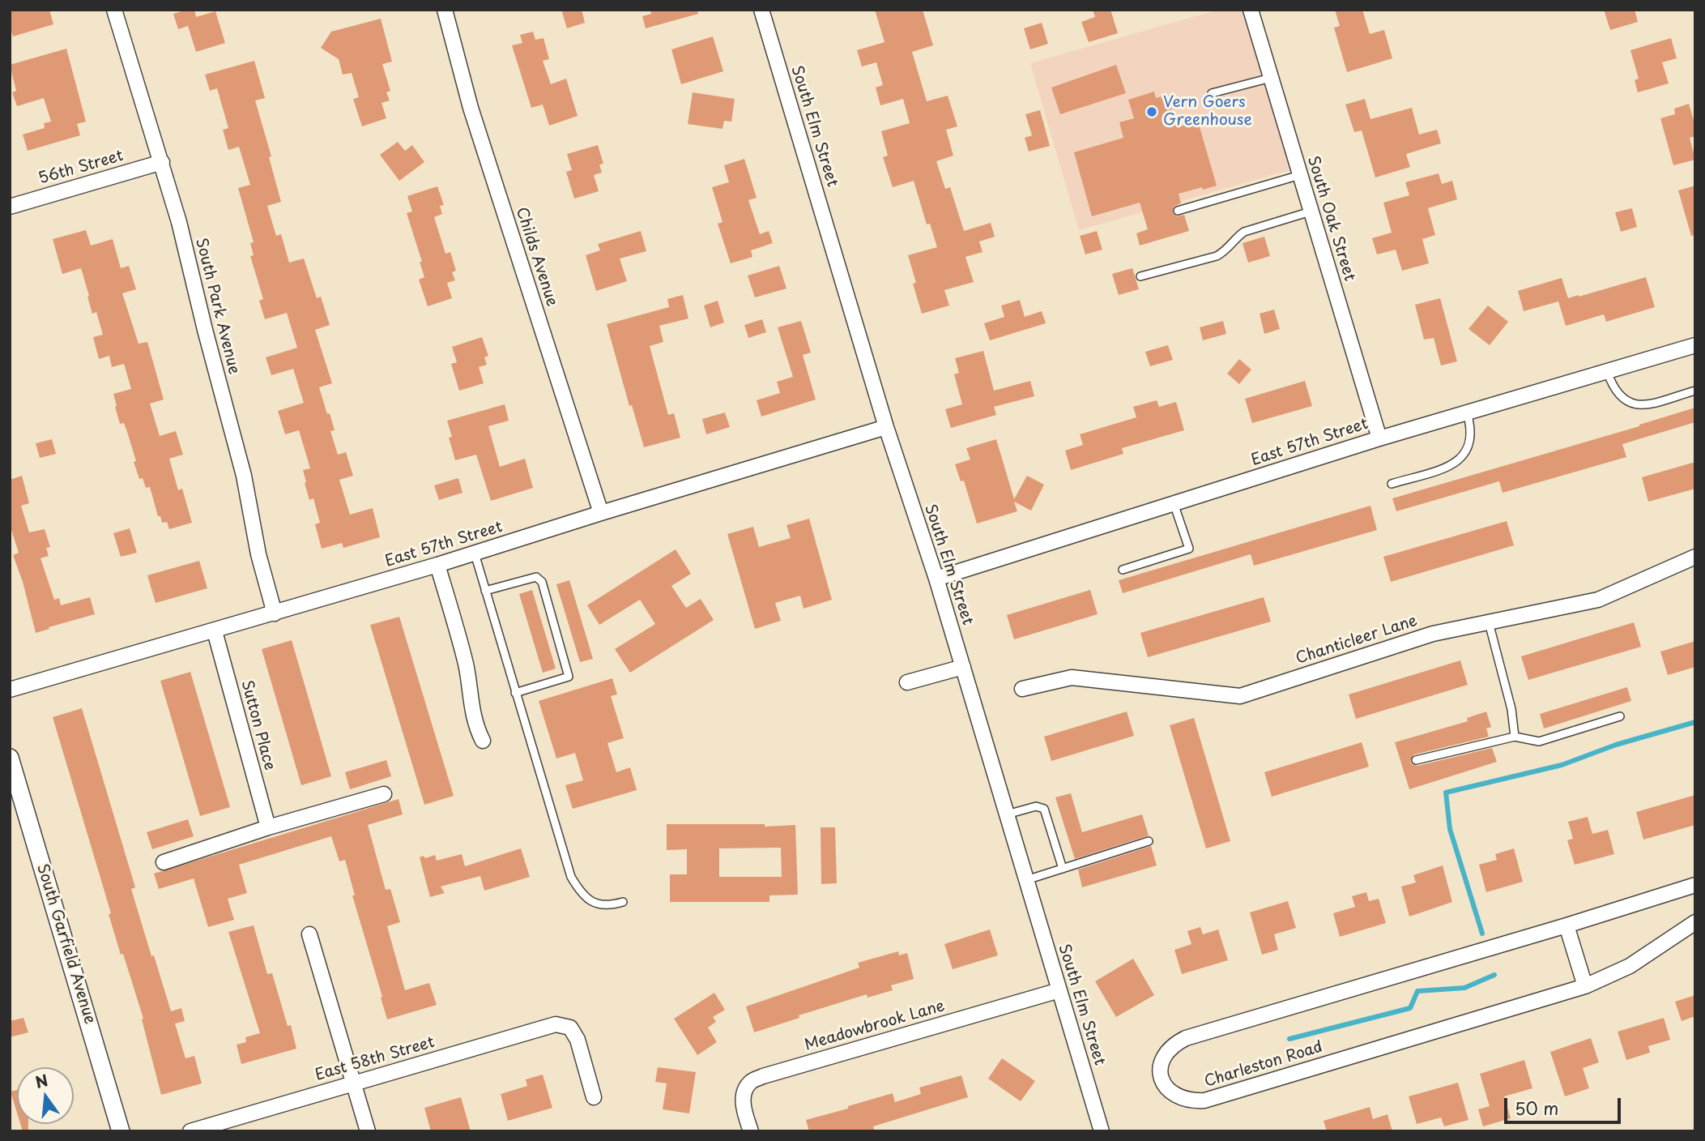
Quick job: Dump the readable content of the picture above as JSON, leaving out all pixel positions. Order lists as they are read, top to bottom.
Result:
{
  "streets": {
    "street": [
      "South Elm Street",
      "56th Street",
      "South Oak Street",
      "Childs Avenue",
      "South Park Avenue",
      "East 57th Street",
      "Chanticleer Lane",
      "Sutton Place",
      "South Garfield Avenue",
      "Meadowbrook Lane",
      "East 58th Street",
      "Charleston Road"
    ]
  },
  "crossings": [
    ["South Elm Street", "East 57th Street"],
    ["South Elm Street", "Meadowbrook Lane"],
    ["56th Street", "South Park Avenue"],
    ["South Oak Street", "East 57th Street"],
    ["Childs Avenue", "East 57th Street"],
    ["South Park Avenue", "East 57th Street"],
    ["East 57th Street", "Sutton Place"]
  ],
  "places": ["Vern Goers Greenhouse"],
  "scale_bar": "50 m",
  "north": "top"
}
